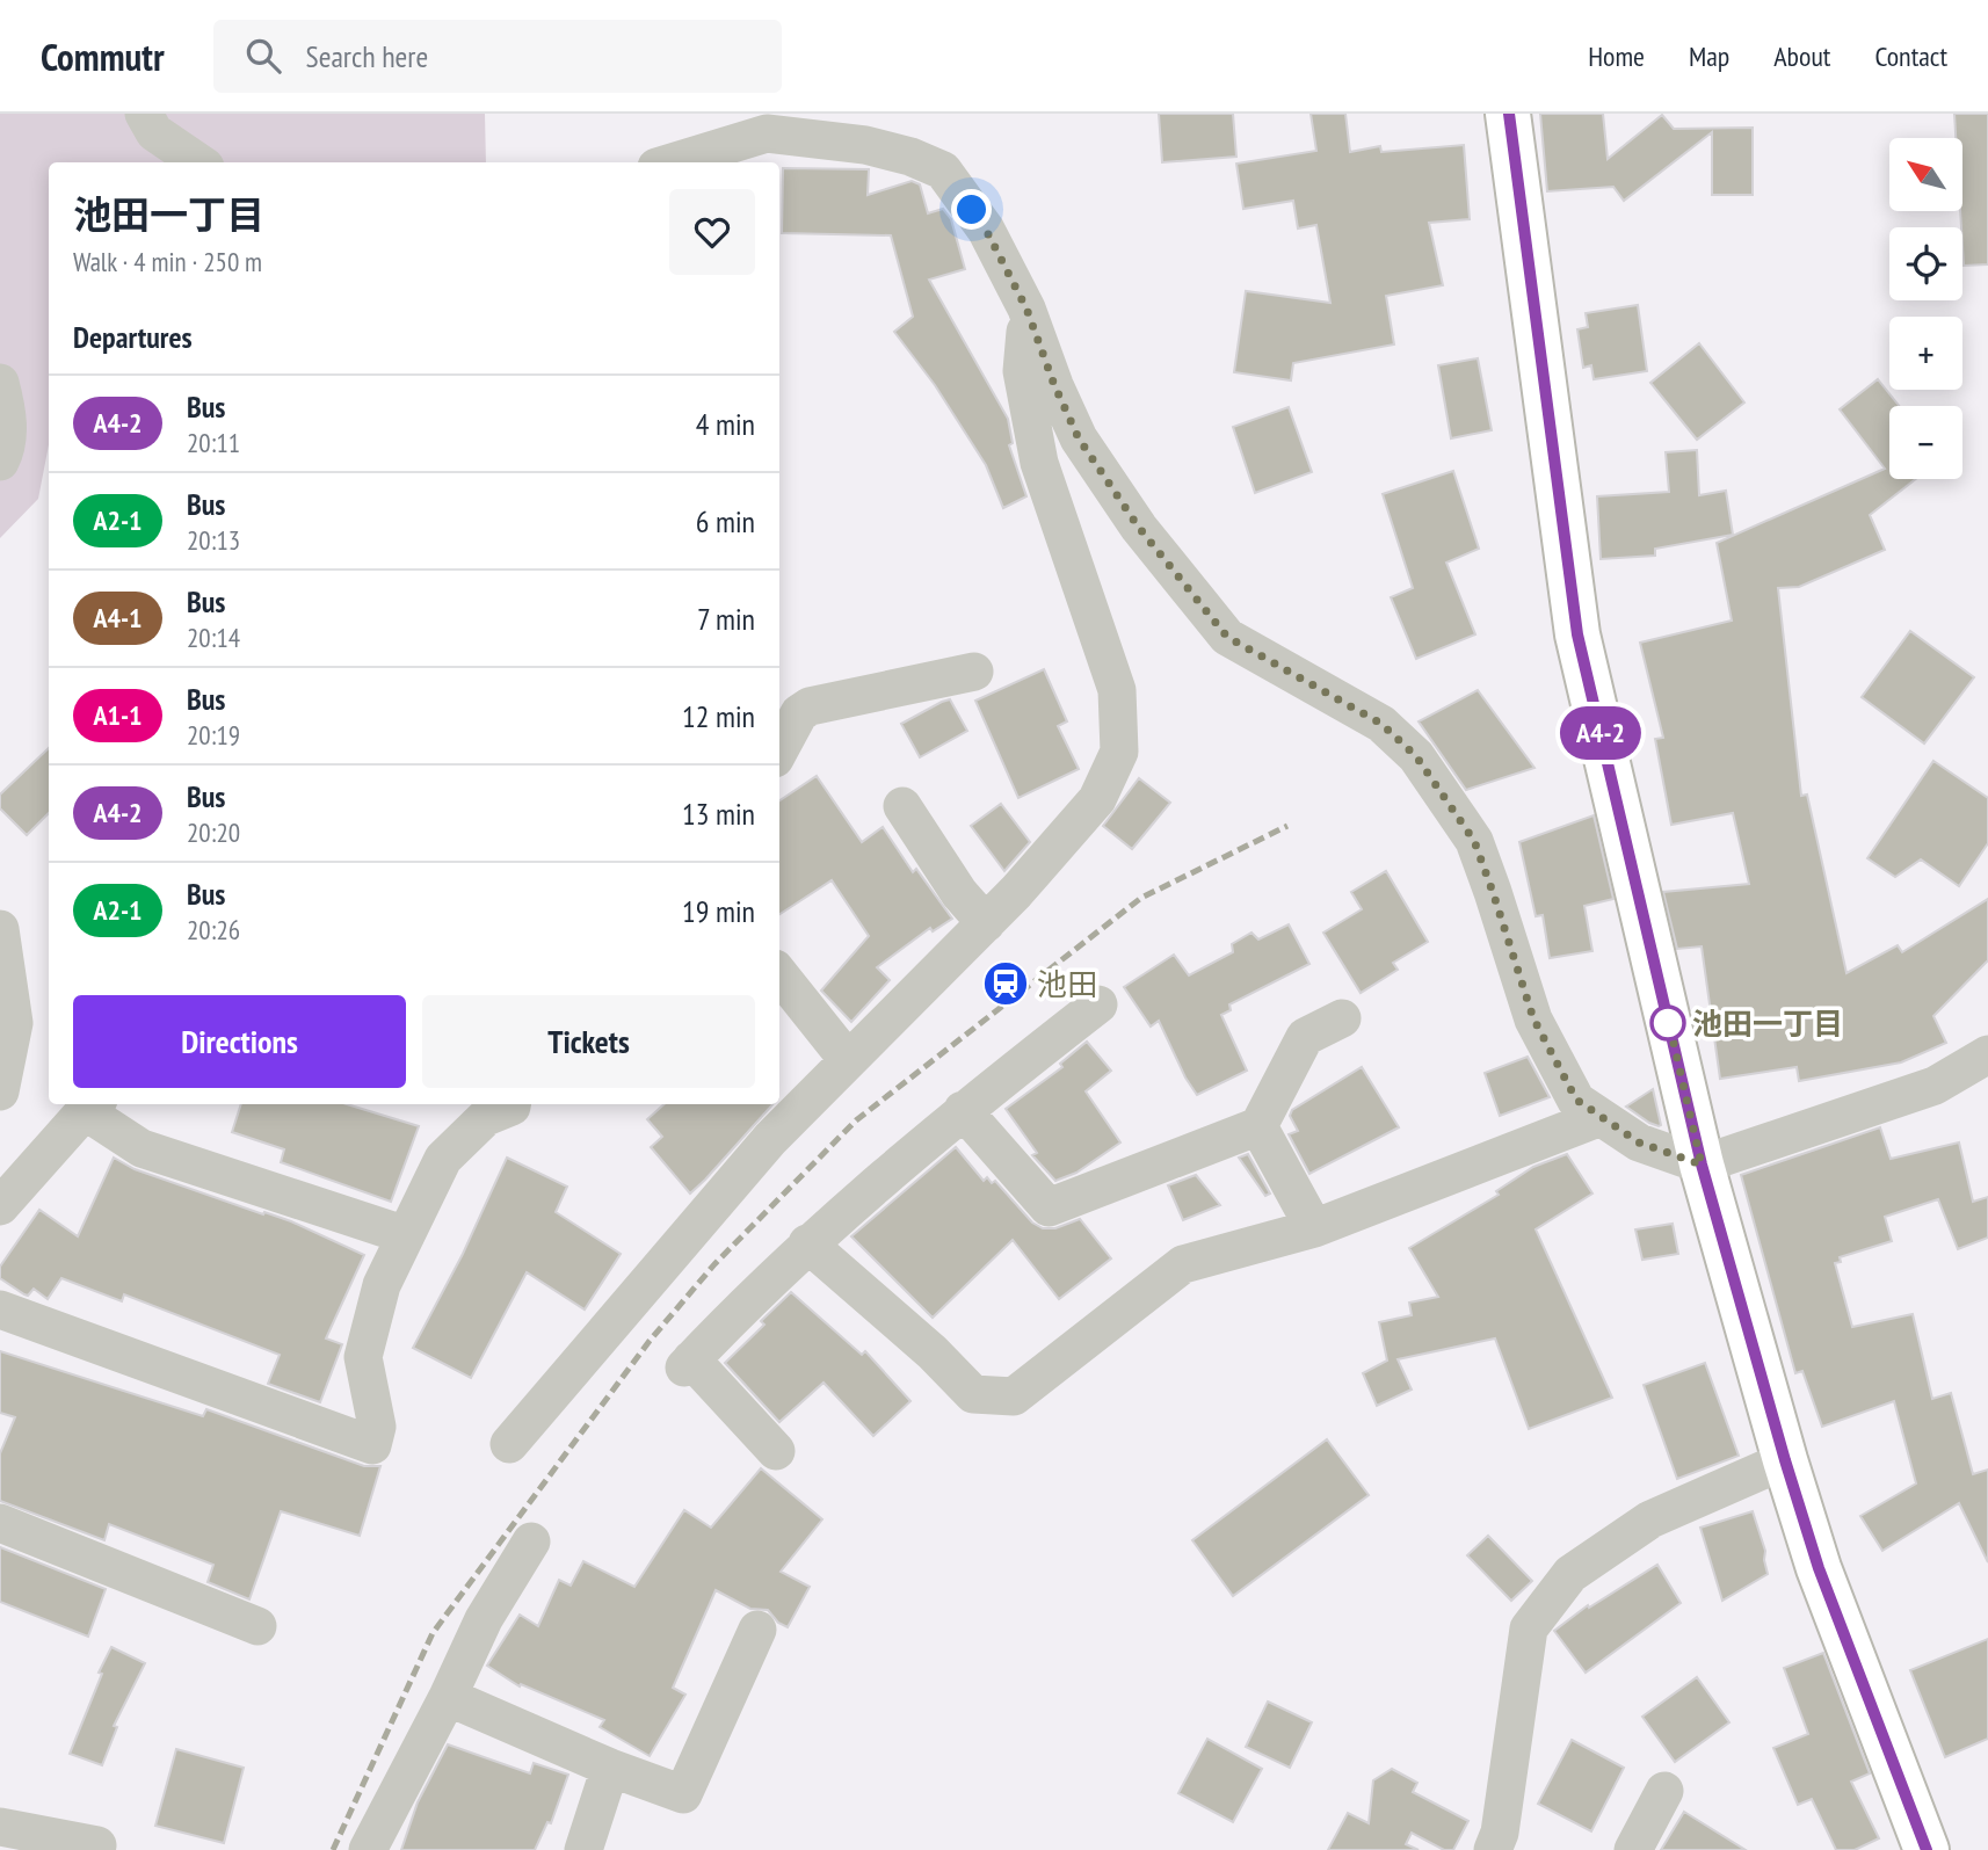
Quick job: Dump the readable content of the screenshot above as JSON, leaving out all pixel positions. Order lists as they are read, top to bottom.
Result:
{
  "places": {
    "station": ["池田"],
    "other": ["池田一丁目"]
  },
  "lines": ["bus line A4-2"],
  "north": "top left",
  "page": {
    "header": "Commutr",
    "search": "Search here",
    "nav": [
      "Home",
      "Map",
      "About",
      "Contact"
    ],
    "on_map": "A4-2",
    "map_buttons": ["+", "−"],
    "heading": [
      ["池田一丁目", "Walk · 4 min · 250 m"],
      "Departures"
    ],
    "list": [
      {
        "mark": "A4-2",
        "name": "Bus",
        "note": "20:11",
        "value": "4 min"
      },
      {
        "mark": "A2-1",
        "name": "Bus",
        "note": "20:13",
        "value": "6 min"
      },
      {
        "mark": "A4-1",
        "name": "Bus",
        "note": "20:14",
        "value": "7 min"
      },
      {
        "mark": "A1-1",
        "name": "Bus",
        "note": "20:19",
        "value": "12 min"
      },
      {
        "mark": "A4-2",
        "name": "Bus",
        "note": "20:20",
        "value": "13 min"
      },
      {
        "mark": "A2-1",
        "name": "Bus",
        "note": "20:26",
        "value": "19 min"
      }
    ],
    "buttons": ["Directions", "Tickets"]
  }
}
